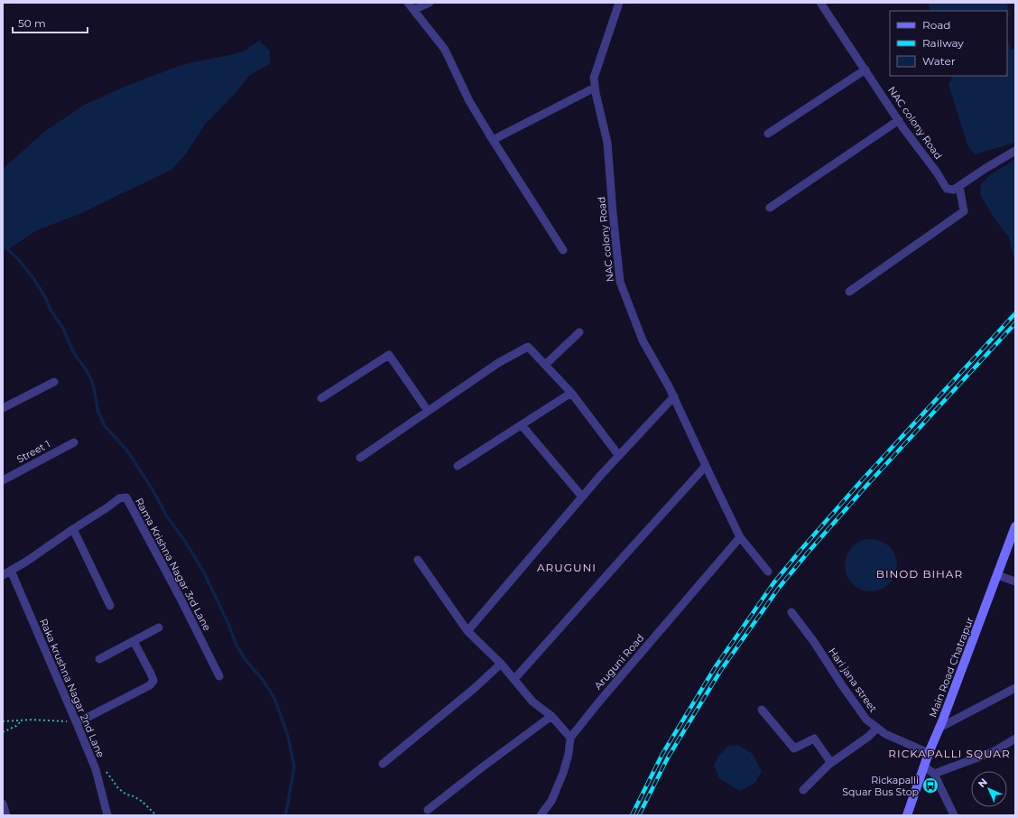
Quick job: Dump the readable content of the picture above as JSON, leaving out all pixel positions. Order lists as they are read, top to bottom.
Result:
{
  "streets": {
    "street": [
      "NAC colony Road",
      "Street 1",
      "Rama Krishna Nagar 3rd Lane",
      "Aruguni Road",
      "Main Road Chatrapur",
      "Hari jana street",
      "Raka krushna Nagar 2nd Lane"
    ]
  },
  "crossings": [
    ["NAC colony Road", "Aruguni Road"],
    ["Rama Krishna Nagar 3rd Lane", "Raka krushna Nagar 2nd Lane"],
    ["Main Road Chatrapur", "Hari jana street"]
  ],
  "districts": ["ARUGUNI", "BINOD BIHAR", "RICKAPALLI SQUAR"],
  "places": {
    "bus stop": ["Rickapalli Squar Bus Stop"]
  },
  "legend": ["Road", "Railway", "Water"],
  "scale_bar": "50 m",
  "north": "top left"
}
